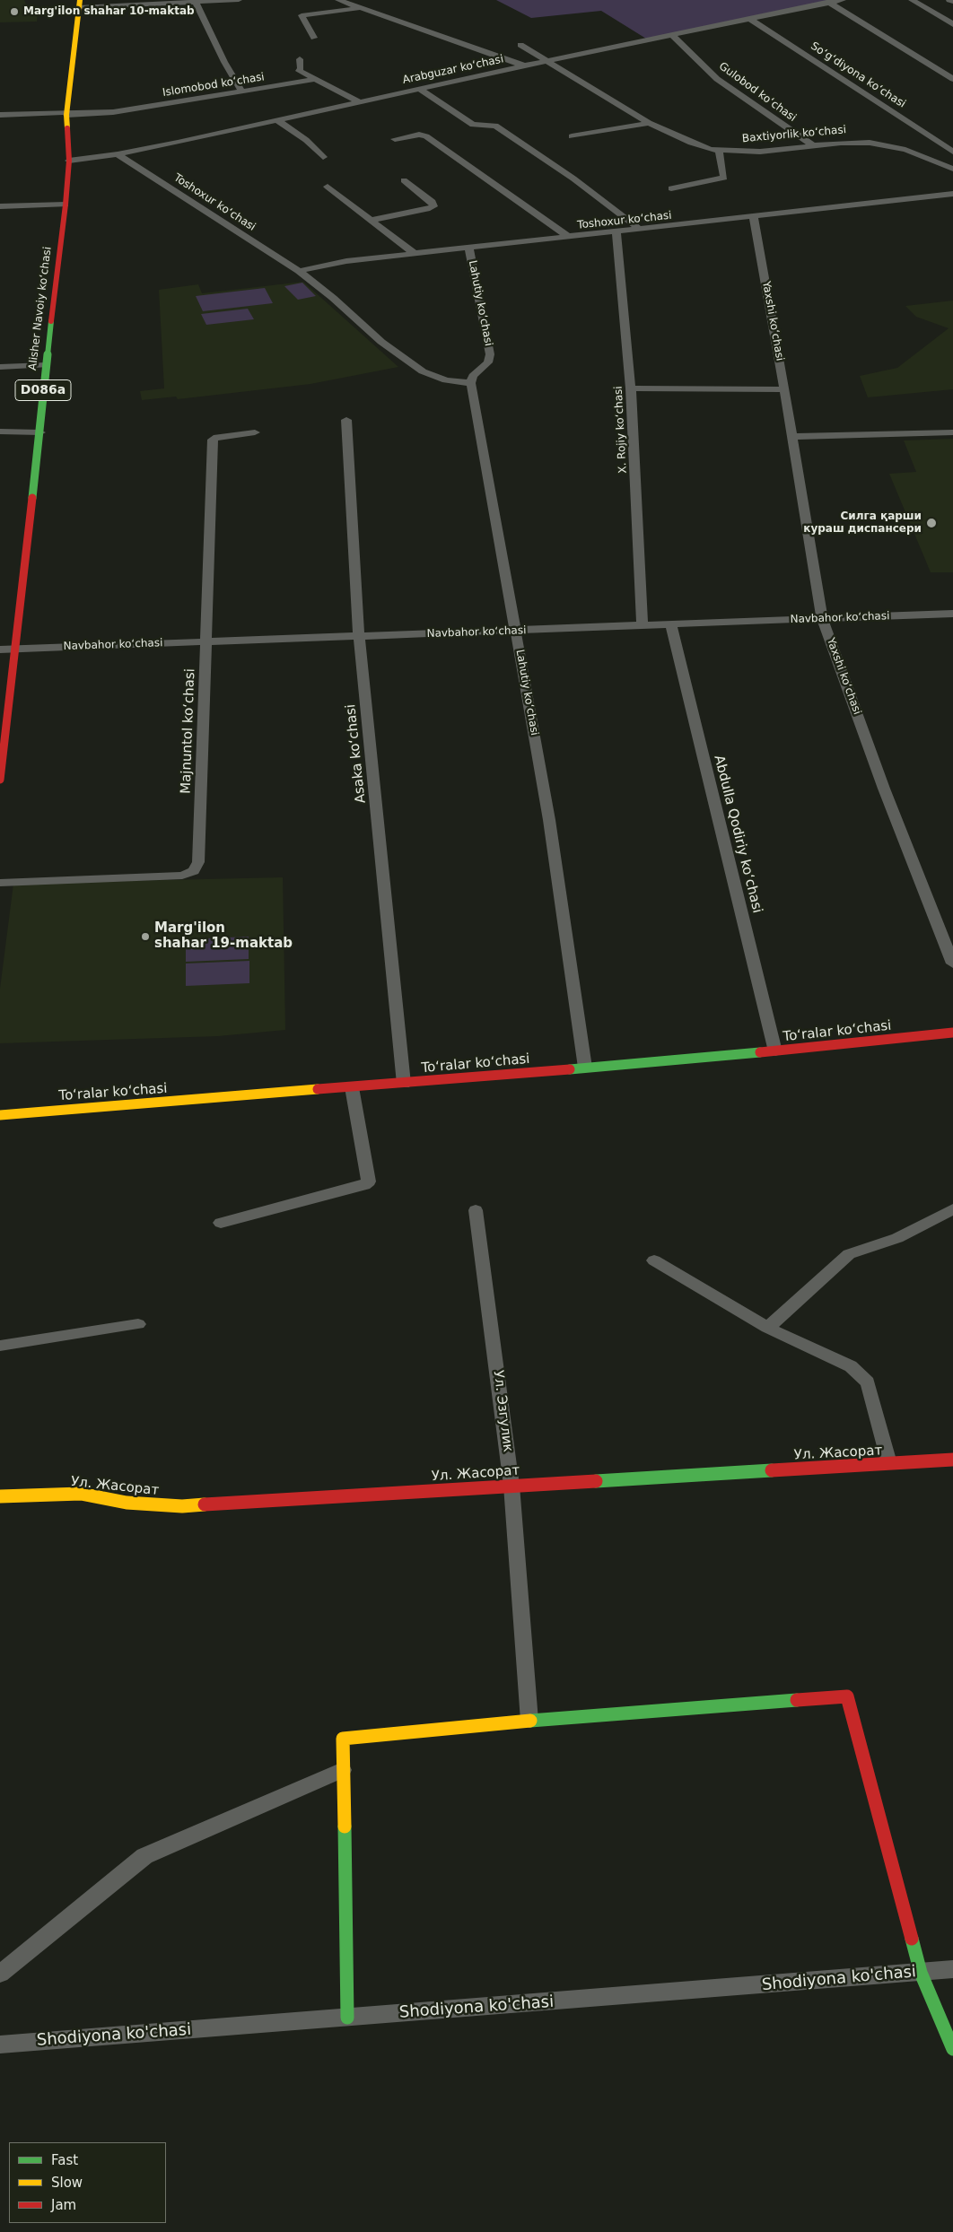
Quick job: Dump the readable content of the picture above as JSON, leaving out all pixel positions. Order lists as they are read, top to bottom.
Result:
{
  "streets": {
    "main road": [
      "Alisher Navoiy koʻchasi",
      "D086a",
      "Toʻralar koʻchasi",
      "Ул. Жасорат"
    ],
    "street": [
      "Arabguzar koʻchasi",
      "Soʻgʻdiyona koʻchasi",
      "Islomobod koʻchasi",
      "Gulobod koʻchasi",
      "Baxtiyorlik koʻchasi",
      "Toshoxur koʻchasi",
      "Lahutiy koʻchasi",
      "Yaxshi koʻchasi",
      "X. Rojiy koʻchasi",
      "Navbahor koʻchasi",
      "Majnuntol koʻchasi",
      "Asaka koʻchasi",
      "Abdulla Qodiriy koʻchasi",
      "Ул. Эзгулик",
      "Shodiyona ko'chasi"
    ]
  },
  "crossings": [
    ["Arabguzar koʻchasi", "Soʻgʻdiyona koʻchasi"],
    ["Arabguzar koʻchasi", "Gulobod koʻchasi"],
    ["Arabguzar koʻchasi", "Baxtiyorlik koʻchasi"],
    ["Arabguzar koʻchasi", "Toshoxur koʻchasi"],
    ["Arabguzar koʻchasi", "Alisher Navoiy koʻchasi"],
    ["Islomobod koʻchasi", "Alisher Navoiy koʻchasi"],
    ["Gulobod koʻchasi", "Baxtiyorlik koʻchasi"],
    ["Toshoxur koʻchasi", "Lahutiy koʻchasi"],
    ["Toshoxur koʻchasi", "Yaxshi koʻchasi"],
    ["Toshoxur koʻchasi", "X. Rojiy koʻchasi"],
    ["Lahutiy koʻchasi", "Navbahor koʻchasi"],
    ["Lahutiy koʻchasi", "Toʻralar koʻchasi"],
    ["Alisher Navoiy koʻchasi", "Navbahor koʻchasi"],
    ["Yaxshi koʻchasi", "Navbahor koʻchasi"],
    ["X. Rojiy koʻchasi", "Navbahor koʻchasi"],
    ["Navbahor koʻchasi", "Majnuntol koʻchasi"],
    ["Navbahor koʻchasi", "Asaka koʻchasi"],
    ["Navbahor koʻchasi", "Abdulla Qodiriy koʻchasi"],
    ["Asaka koʻchasi", "Toʻralar koʻchasi"],
    ["Abdulla Qodiriy koʻchasi", "Toʻralar koʻchasi"],
    ["Ул. Эзгулик", "Ул. Жасорат"]
  ],
  "places": ["Marg'ilon shahar 10-maktab", "Силга қарши кураш диспансери", "Marg'ilon shahar 19-maktab"],
  "legend": ["Fast", "Slow", "Jam"]
}
